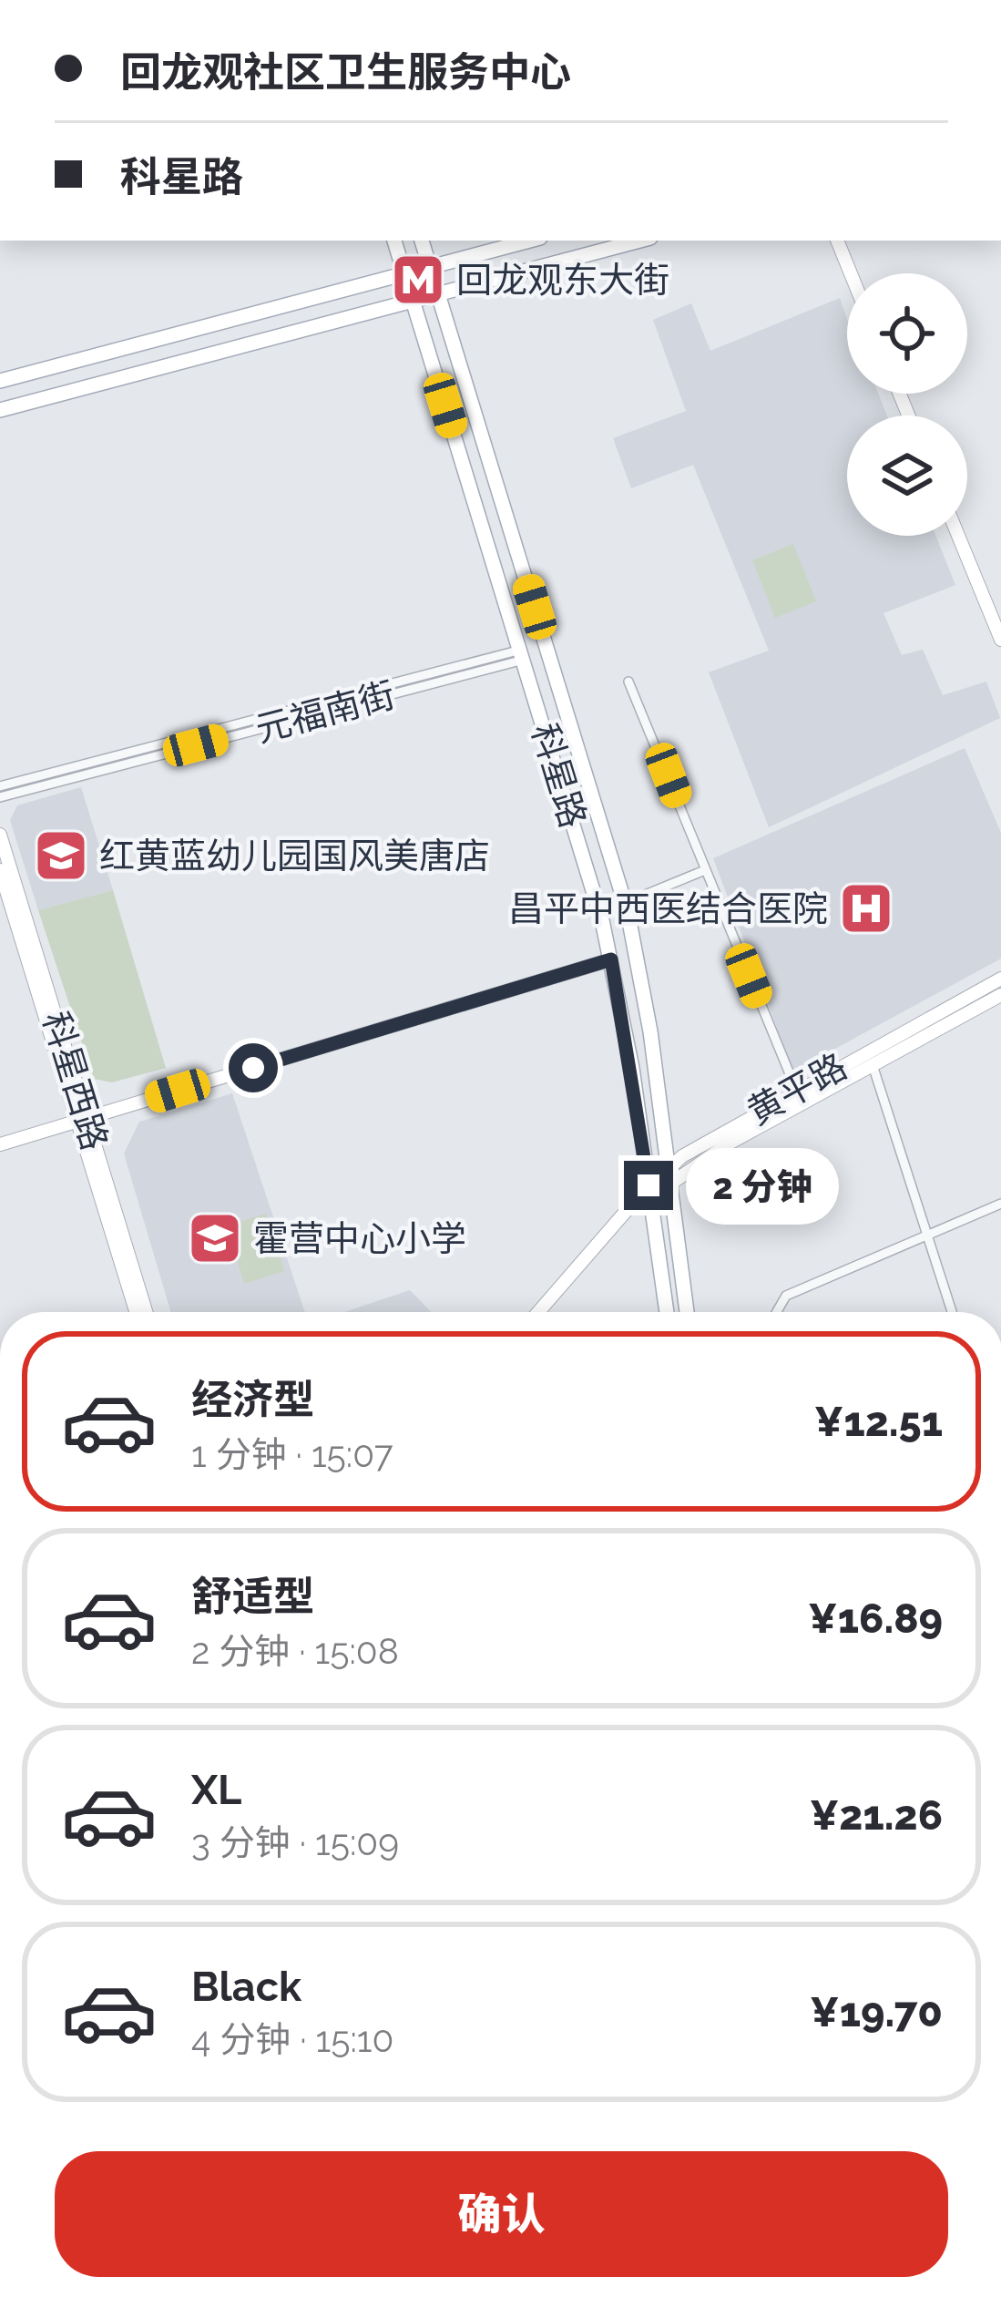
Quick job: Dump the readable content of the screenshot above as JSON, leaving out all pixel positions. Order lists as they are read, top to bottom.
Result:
{
  "streets": {
    "main road": ["科星路"],
    "street": ["元福南街", "科星西路", "黄平路"]
  },
  "crossings": [
    ["元福南街", "科星路"],
    ["科星路", "黄平路"]
  ],
  "places": {
    "metro station": ["回龙观东大街"],
    "school or university": ["红黄蓝幼儿园国风美唐店", "霍营中心小学"],
    "hospital": ["昌平中西医结合医院"]
  },
  "page": {
    "banner": ["回龙观社区卫生服务中心", "科星路"],
    "bubble": "2 分钟",
    "list": [
      {
        "name": "经济型",
        "note": "1 分钟 · 15:07",
        "value": "¥12.51"
      },
      {
        "name": "舒适型",
        "note": "2 分钟 · 15:08",
        "value": "¥16.89"
      },
      {
        "name": "XL",
        "note": "3 分钟 · 15:09",
        "value": "¥21.26"
      },
      {
        "name": "Black",
        "note": "4 分钟 · 15:10",
        "value": "¥19.70"
      }
    ],
    "buttons": "确认"
  }
}
